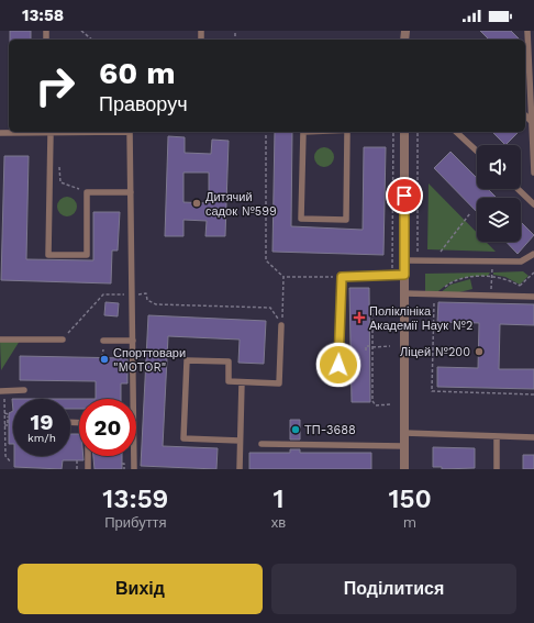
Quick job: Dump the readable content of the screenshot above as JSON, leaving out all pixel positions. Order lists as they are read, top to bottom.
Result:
{
  "places": {
    "other": [
      "Дитячий садок №599",
      "Ліцей №200",
      "Спорттовари \"MOTOR\"",
      "ТП-3688"
    ],
    "health": ["Поліклініка Академії Наук №2"]
  },
  "page": {
    "status": "13:58",
    "turn": ["60 m", "Праворуч"],
    "speed": "19 km/h",
    "limit": "20",
    "eta": [
      "13:59",
      "Прибуття",
      "1",
      "хв",
      "150",
      "m"
    ],
    "buttons": ["Вихід", "Поділитися"]
  }
}
